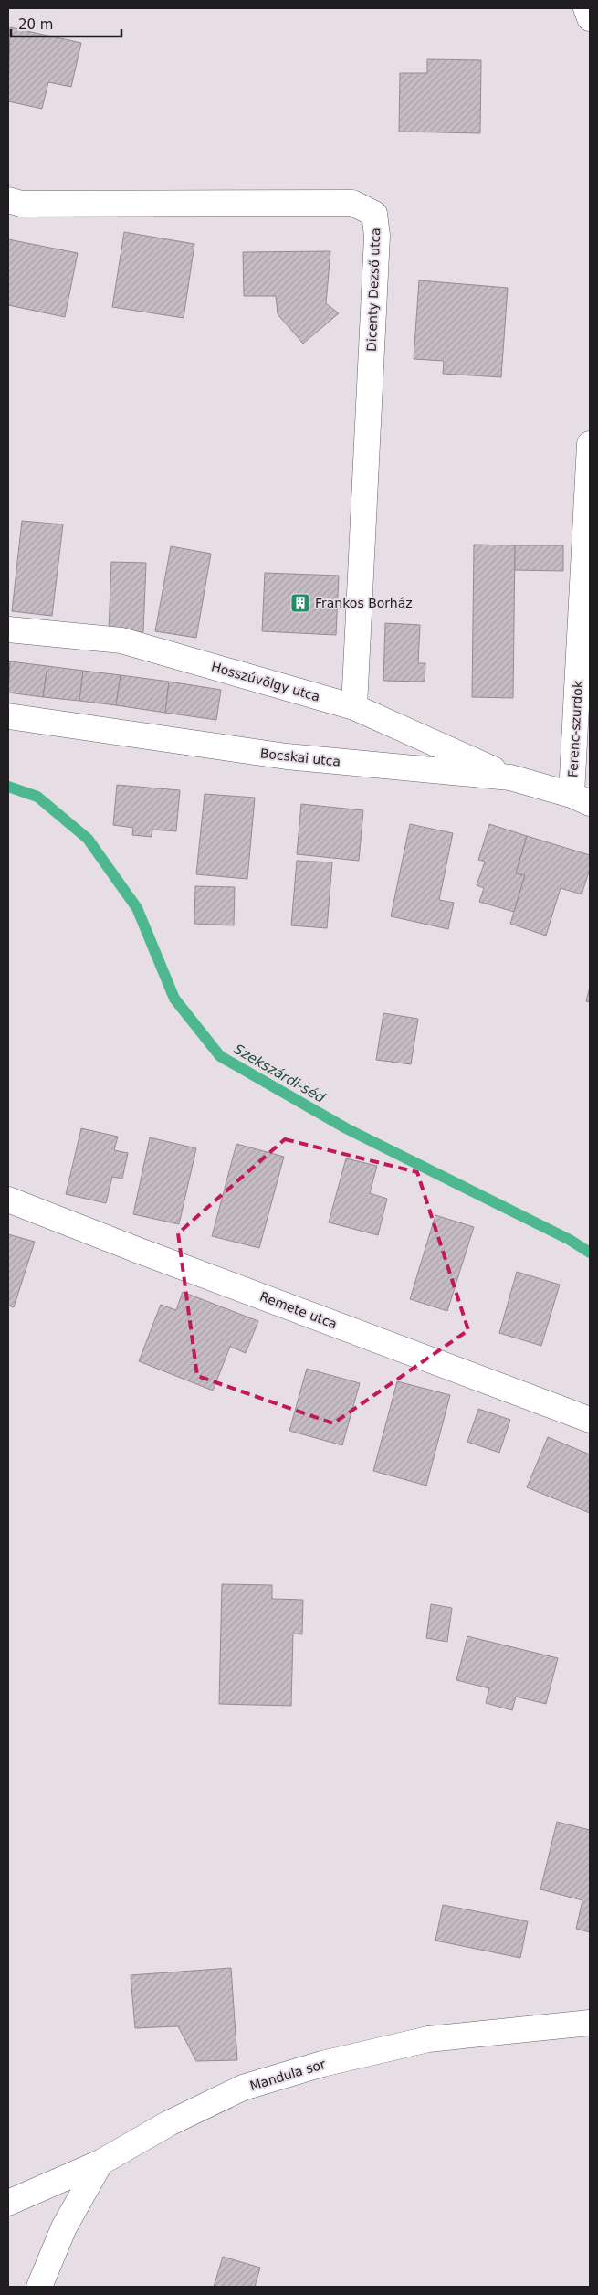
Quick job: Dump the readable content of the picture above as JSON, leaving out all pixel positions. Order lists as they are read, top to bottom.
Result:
{
  "streets": {
    "street": [
      "Dicenty Dezső utca",
      "Hosszúvölgy utca",
      "Ferenc-szurdok",
      "Bocskai utca",
      "Remete utca",
      "Mandula sor"
    ]
  },
  "crossings": [
    ["Dicenty Dezső utca", "Hosszúvölgy utca"],
    ["Hosszúvölgy utca", "Bocskai utca"],
    ["Ferenc-szurdok", "Bocskai utca"]
  ],
  "water": ["Szekszárdi-séd"],
  "places": {
    "building": ["Frankos Borház"]
  },
  "scale_bar": "20 m"
}
